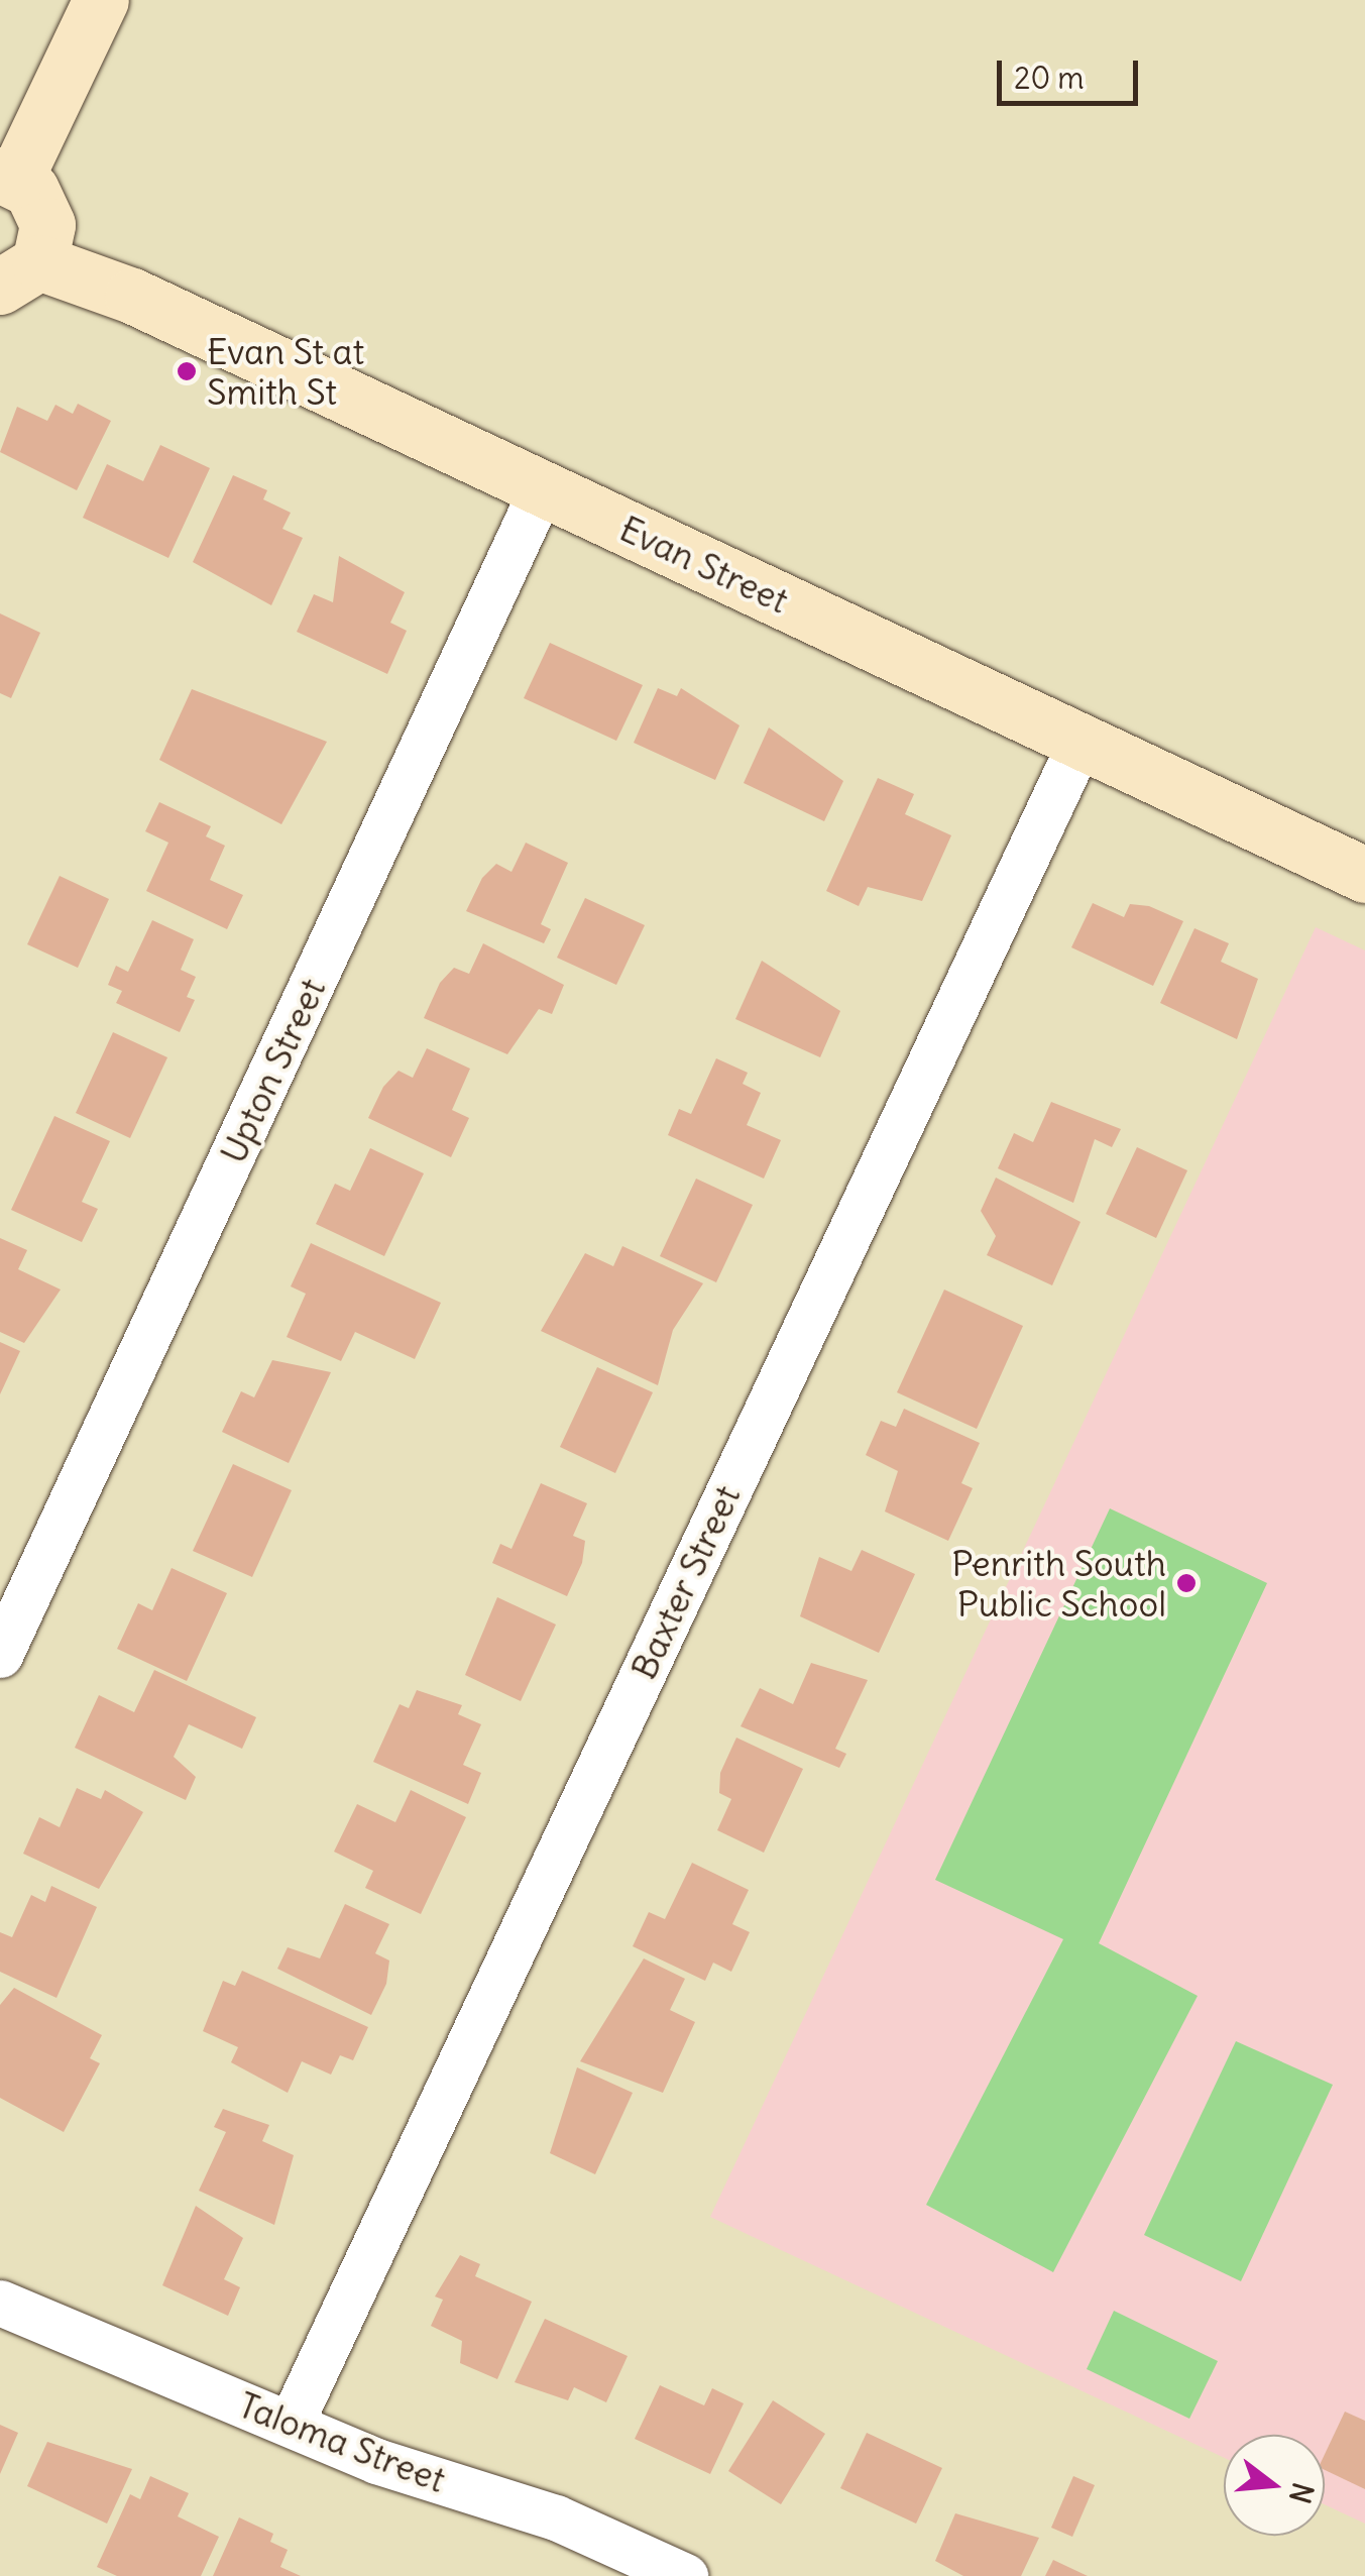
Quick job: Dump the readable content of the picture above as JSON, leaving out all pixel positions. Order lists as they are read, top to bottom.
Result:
{
  "streets": {
    "street": [
      "Evan Street",
      "Upton Street",
      "Baxter Street",
      "Taloma Street"
    ]
  },
  "crossings": [
    ["Evan Street", "Upton Street"],
    ["Evan Street", "Baxter Street"],
    ["Baxter Street", "Taloma Street"]
  ],
  "places": ["Evan St at Smith St", "Penrith South Public School"],
  "scale_bar": "20 m",
  "north": "right"
}
